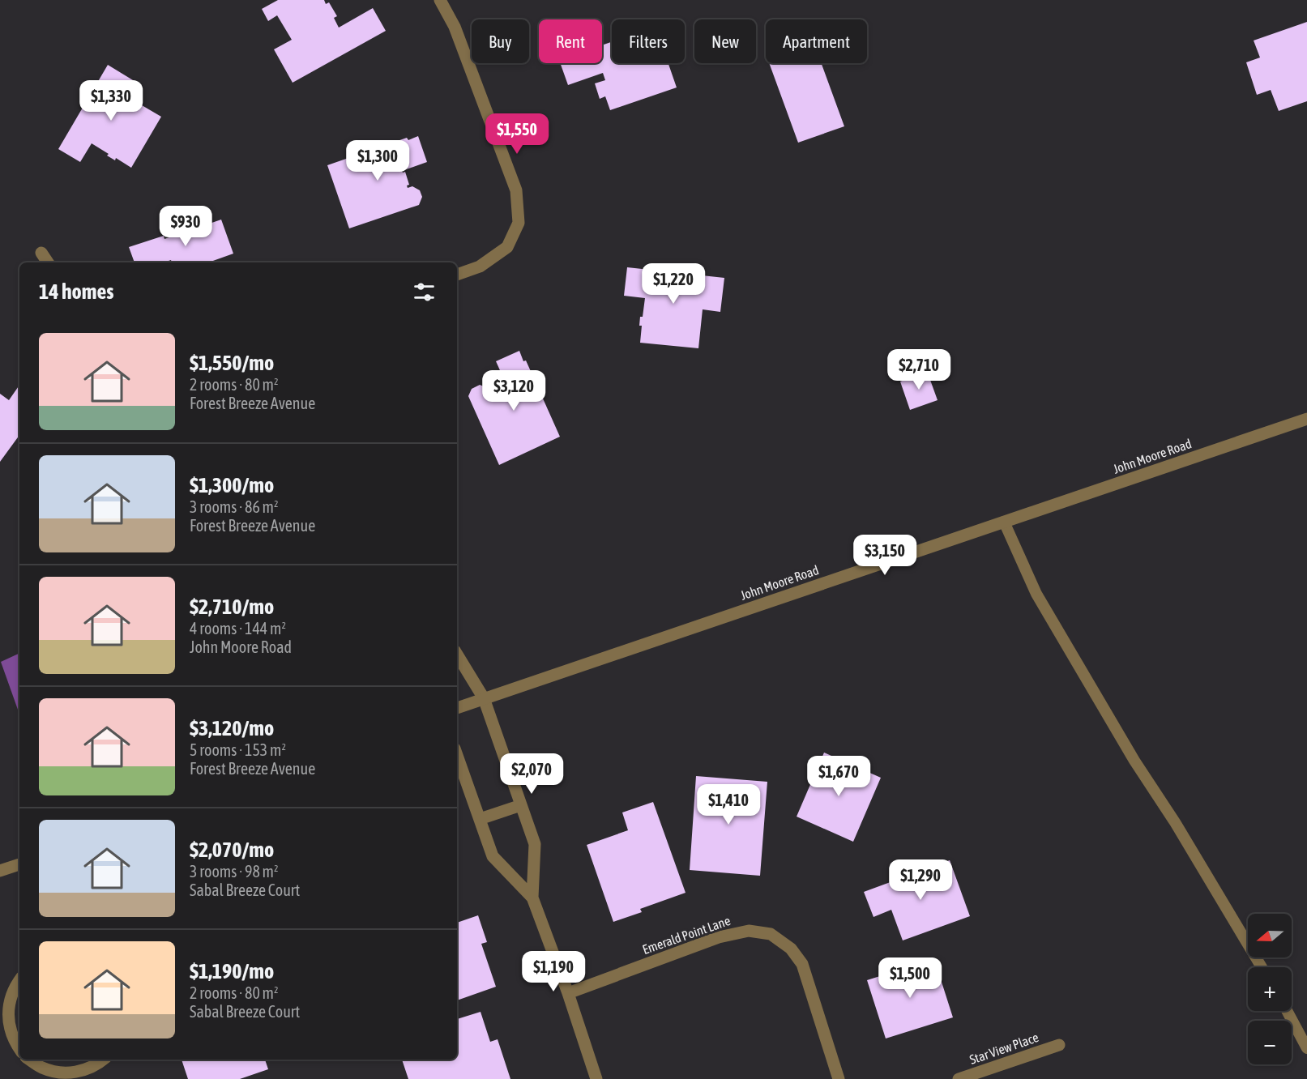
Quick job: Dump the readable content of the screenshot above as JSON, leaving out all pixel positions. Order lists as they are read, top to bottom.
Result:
{
  "streets": {
    "street": ["John Moore Road", "Emerald Point Lane", "Star View Place"]
  },
  "north": "left",
  "page": {
    "chip": [
      "Buy",
      "Rent",
      "Filters",
      "New",
      "Apartment"
    ],
    "price": [
      "$1,330",
      "$1,550",
      "$1,300",
      "$930",
      "$1,220",
      "$2,710",
      "$3,120",
      "$3,150",
      "$2,070",
      "$1,670",
      "$1,410",
      "$1,290",
      "$1,190",
      "$1,500"
    ],
    "heading": "14 homes",
    "list": [
      {
        "name": "$1,550/mo",
        "note": "2 rooms · 80 m² · Forest Breeze Avenue"
      },
      {
        "name": "$1,300/mo",
        "note": "3 rooms · 86 m² · Forest Breeze Avenue"
      },
      {
        "name": "$2,710/mo",
        "note": "4 rooms · 144 m² · John Moore Road"
      },
      {
        "name": "$3,120/mo",
        "note": "5 rooms · 153 m² · Forest Breeze Avenue"
      },
      {
        "name": "$2,070/mo",
        "note": "3 rooms · 98 m² · Sabal Breeze Court"
      },
      {
        "name": "$1,190/mo",
        "note": "2 rooms · 80 m² · Sabal Breeze Court"
      }
    ],
    "map_buttons": ["+", "−"]
  }
}
